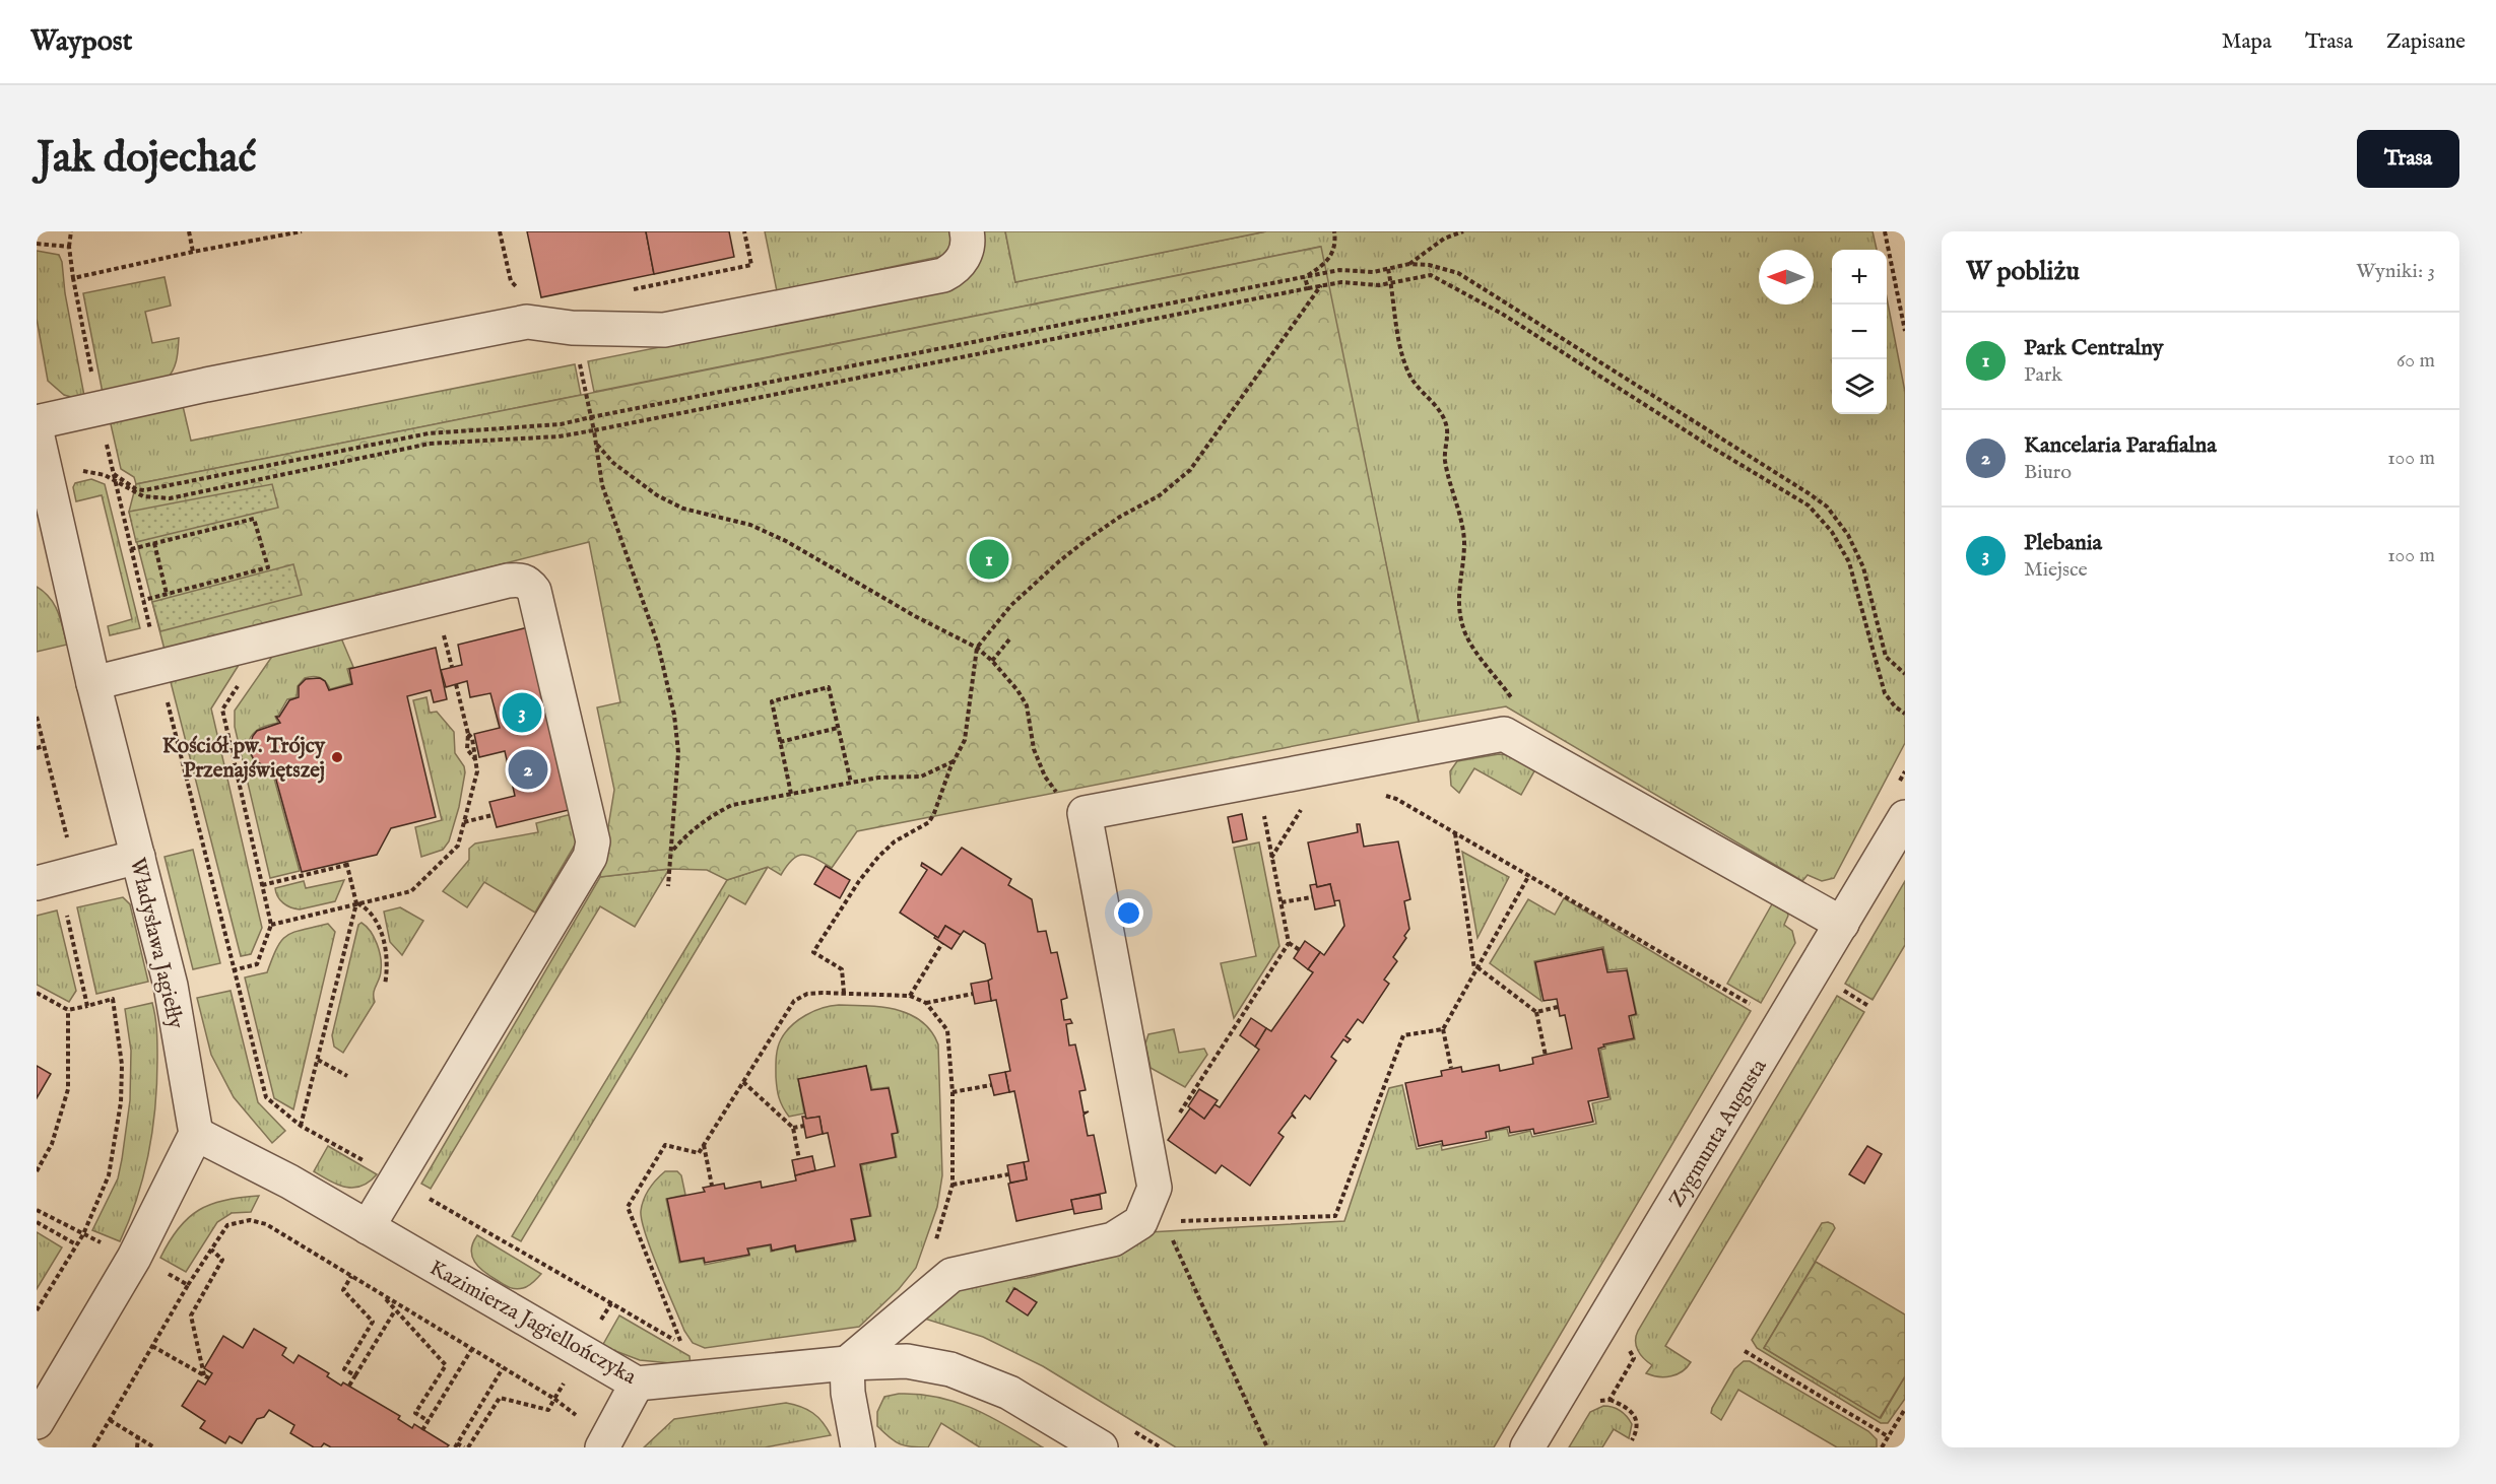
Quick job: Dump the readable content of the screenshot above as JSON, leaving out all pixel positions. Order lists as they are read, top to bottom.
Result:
{
  "streets": {
    "street": ["Władysława Jagiełły", "Zygmunta Augusta", "Kazimierza Jagiellończyka"]
  },
  "crossings": [
    ["Władysława Jagiełły", "Kazimierza Jagiellończyka"]
  ],
  "places": ["Kościół pw. Trójcy Przenajświętszej"],
  "north": "left",
  "page": {
    "header": "Waypost",
    "nav": ["Mapa", "Trasa", "Zapisane"],
    "buttons": "Trasa",
    "title": "Jak dojechać",
    "heading": ["W pobliżu", "Wyniki: 3"],
    "map_buttons": ["+", "−"],
    "list": [
      {
        "mark": "1",
        "name": "Park Centralny",
        "note": "Park",
        "value": "60 m"
      },
      {
        "mark": "2",
        "name": "Kancelaria Parafialna",
        "note": "Biuro",
        "value": "100 m"
      },
      {
        "mark": "3",
        "name": "Plebania",
        "note": "Miejsce",
        "value": "100 m"
      }
    ],
    "pins": ["1", "3", "2"]
  }
}
